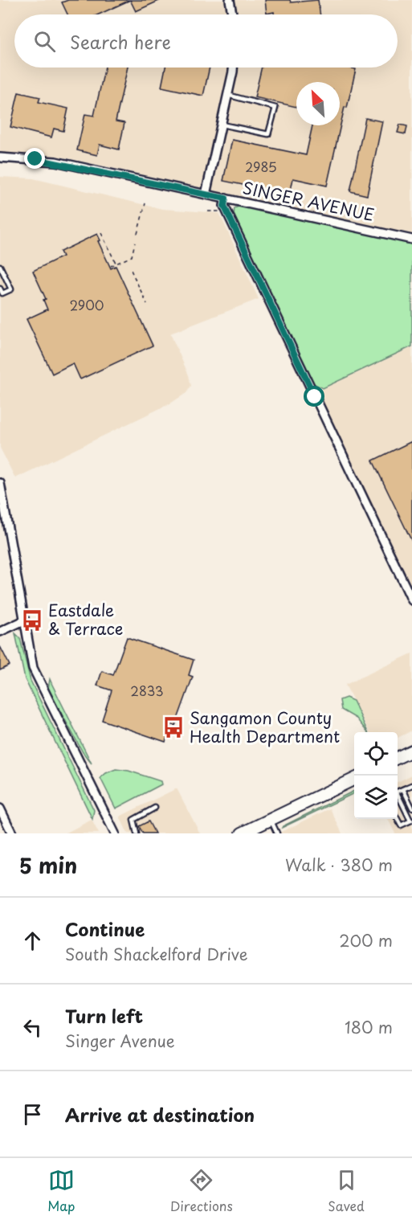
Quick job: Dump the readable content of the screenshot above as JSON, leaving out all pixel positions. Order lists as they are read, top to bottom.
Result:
{
  "streets": {
    "street": ["SINGER AVENUE"]
  },
  "places": {
    "bus stop": ["Eastdale & Terrace", "Sangamon County Health Department"]
  },
  "house_numbers": ["2985", "2900", "2833"],
  "north": "top left",
  "page": {
    "search": "Search here",
    "heading": ["5 min", "Walk · 380 m"],
    "list": [
      ["Continue", "South Shackelford Drive", "200 m"],
      ["Turn left", "Singer Avenue", "180 m"],
      "Arrive at destination"
    ],
    "nav": ["Map", "Directions", "Saved"]
  }
}
